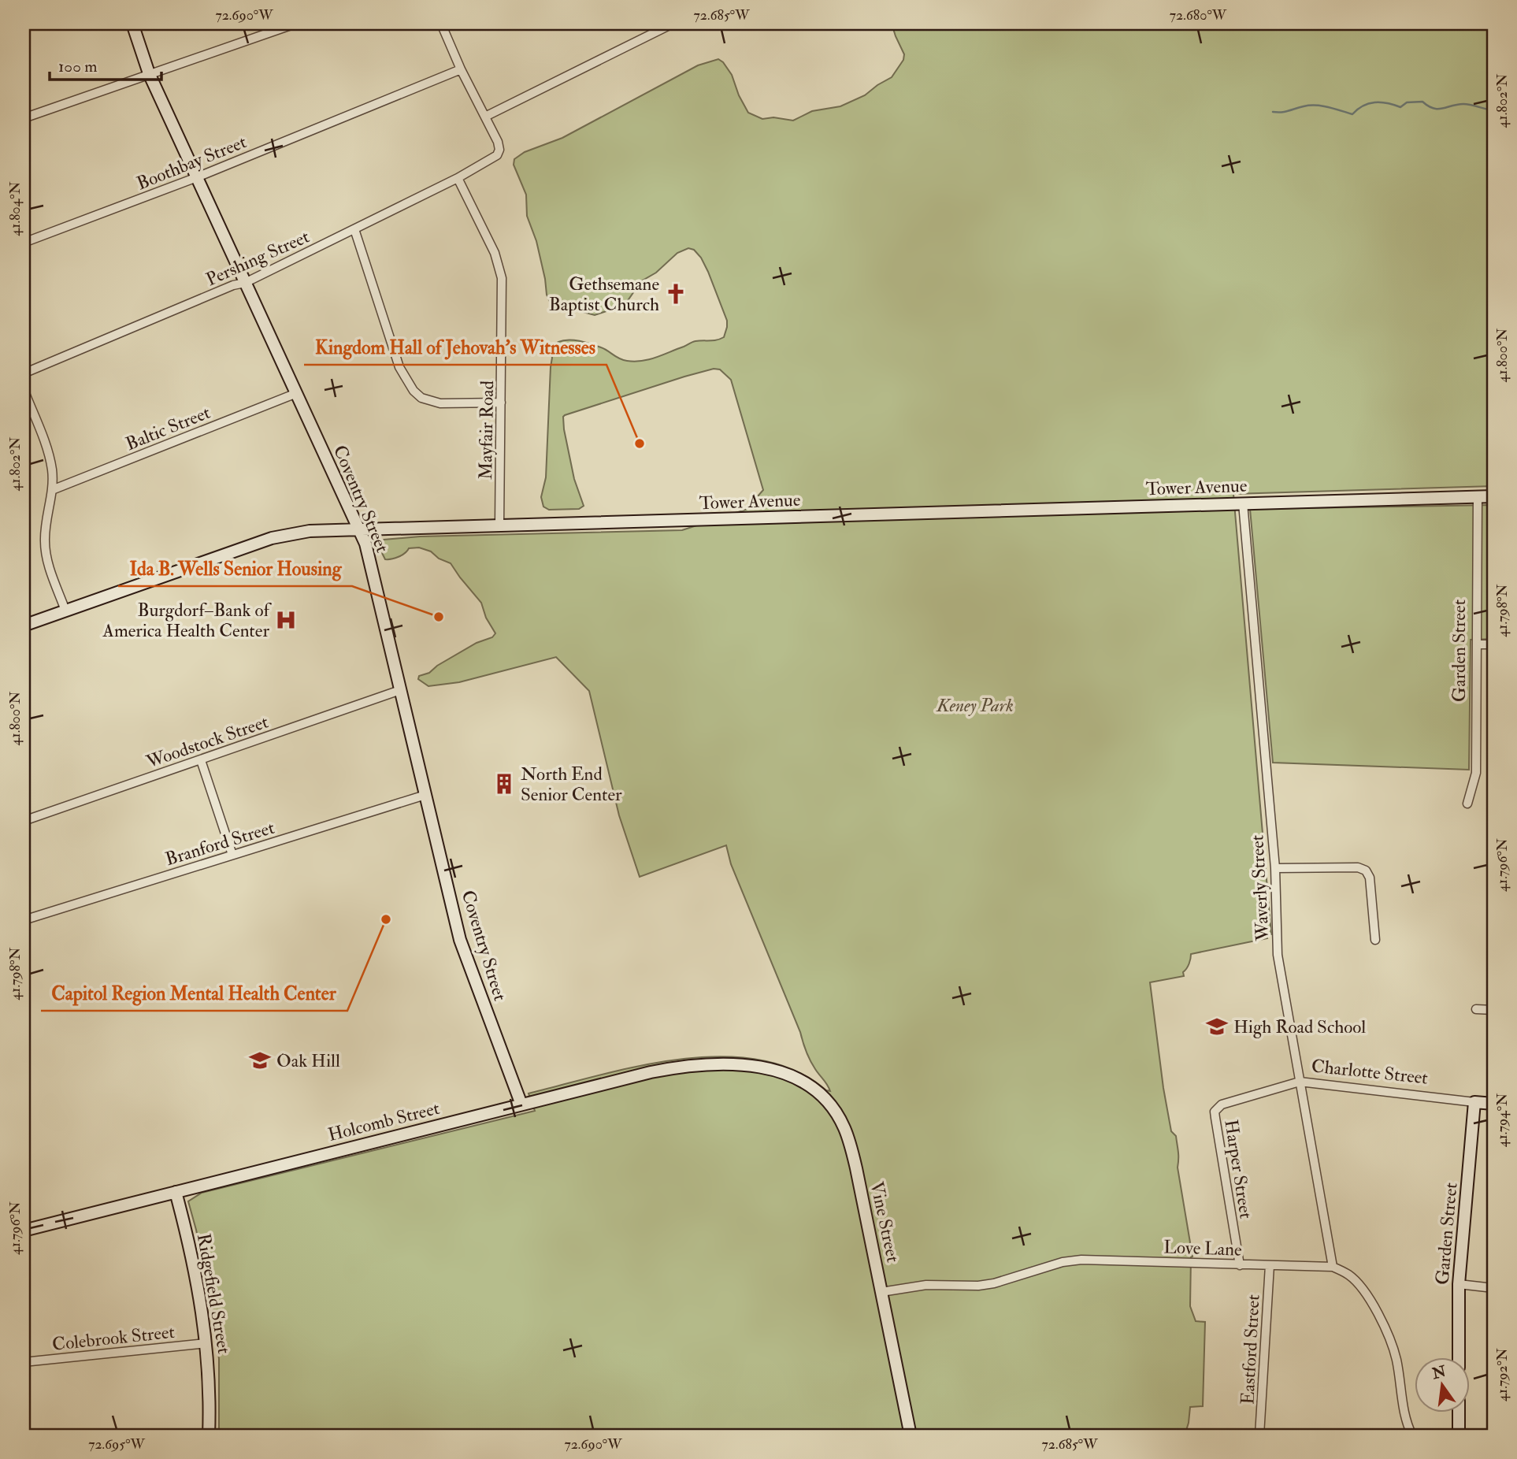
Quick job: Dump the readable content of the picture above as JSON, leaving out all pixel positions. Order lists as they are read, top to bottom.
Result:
{
  "streets": {
    "street": [
      "Boothbay Street",
      "Pershing Street",
      "Baltic Street",
      "Mayfair Road",
      "Tower Avenue",
      "Coventry Street",
      "Garden Street",
      "Woodstock Street",
      "Branford Street",
      "Waverly Street",
      "Charlotte Street",
      "Holcomb Street",
      "Harper Street",
      "Vine Street",
      "Love Lane",
      "Ridgefield Street",
      "Colebrook Street",
      "Eastford Street"
    ]
  },
  "crossings": [
    ["Boothbay Street", "Coventry Street"],
    ["Pershing Street", "Mayfair Road"],
    ["Pershing Street", "Coventry Street"],
    ["Baltic Street", "Coventry Street"],
    ["Mayfair Road", "Tower Avenue"],
    ["Tower Avenue", "Coventry Street"],
    ["Tower Avenue", "Garden Street"],
    ["Tower Avenue", "Waverly Street"],
    ["Coventry Street", "Woodstock Street"],
    ["Coventry Street", "Branford Street"],
    ["Coventry Street", "Holcomb Street"],
    ["Garden Street", "Charlotte Street"],
    ["Waverly Street", "Charlotte Street"],
    ["Waverly Street", "Love Lane"],
    ["Charlotte Street", "Harper Street"],
    ["Holcomb Street", "Vine Street"],
    ["Holcomb Street", "Ridgefield Street"],
    ["Harper Street", "Love Lane"],
    ["Vine Street", "Love Lane"],
    ["Love Lane", "Eastford Street"],
    ["Ridgefield Street", "Colebrook Street"]
  ],
  "parks": ["Keney Park"],
  "places": {
    "church": ["Gethsemane Baptist Church"],
    "other": ["Kingdom Hall of Jehovah's Witnesses", "Ida B. Wells Senior Housing", "Capitol Region Mental Health Center"],
    "hospital": ["Burgdorf–Bank of America Health Center"],
    "building": ["North End Senior Center"],
    "school or university": ["High Road School", "Oak Hill"]
  },
  "scale_bar": "100 m",
  "north": "top",
  "coordinates": [
    "72.690°W",
    "72.685°W",
    "72.680°W",
    "41.802°N",
    "41.804°N",
    "41.800°N",
    "41.798°N",
    "41.796°N",
    "41.794°N",
    "41.792°N",
    "72.695°W"
  ]
}
